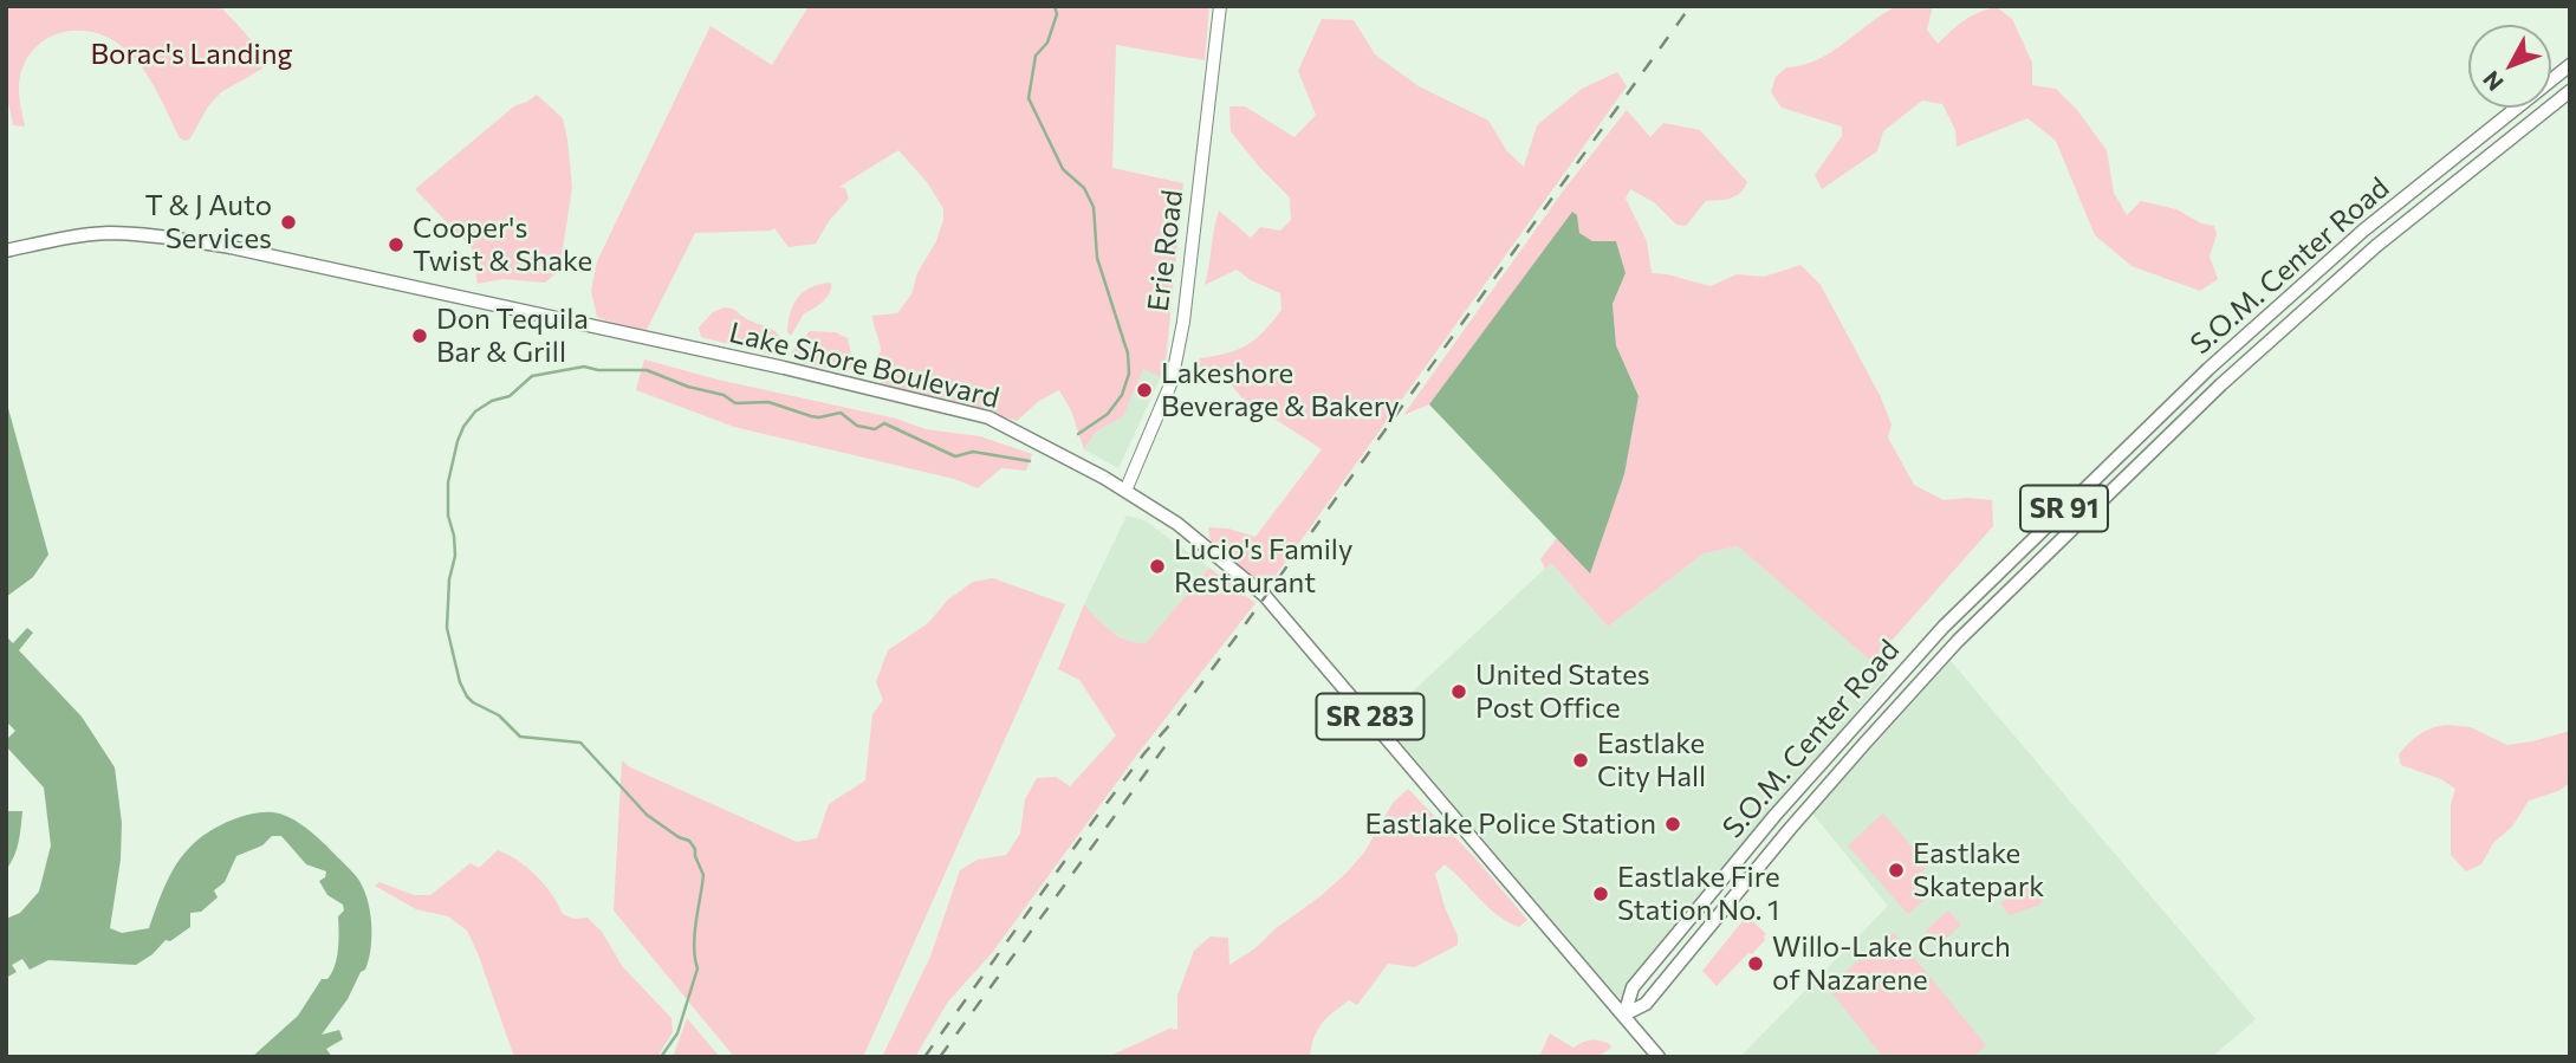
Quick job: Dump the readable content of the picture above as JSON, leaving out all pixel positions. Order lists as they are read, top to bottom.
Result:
{
  "streets": {
    "main road": [
      "S.O.M. Center Road",
      "Lake Shore Boulevard",
      "SR 91",
      "SR 283"
    ],
    "street": ["Erie Road"]
  },
  "crossings": [
    ["Erie Road", "Lake Shore Boulevard"],
    ["S.O.M. Center Road", "Lake Shore Boulevard"]
  ],
  "parks": ["Borac's Landing"],
  "places": [
    "T & J Auto Services",
    "Cooper's Twist & Shake",
    "Don Tequila Bar & Grill",
    "Lakeshore Beverage & Bakery",
    "Lucio's Family Restaurant",
    "United States Post Office",
    "Eastlake City Hall",
    "Eastlake Police Station",
    "Eastlake Skatepark",
    "Eastlake Fire Station No. 1",
    "Willo-Lake Church of Nazarene"
  ],
  "north": "bottom left"
}
